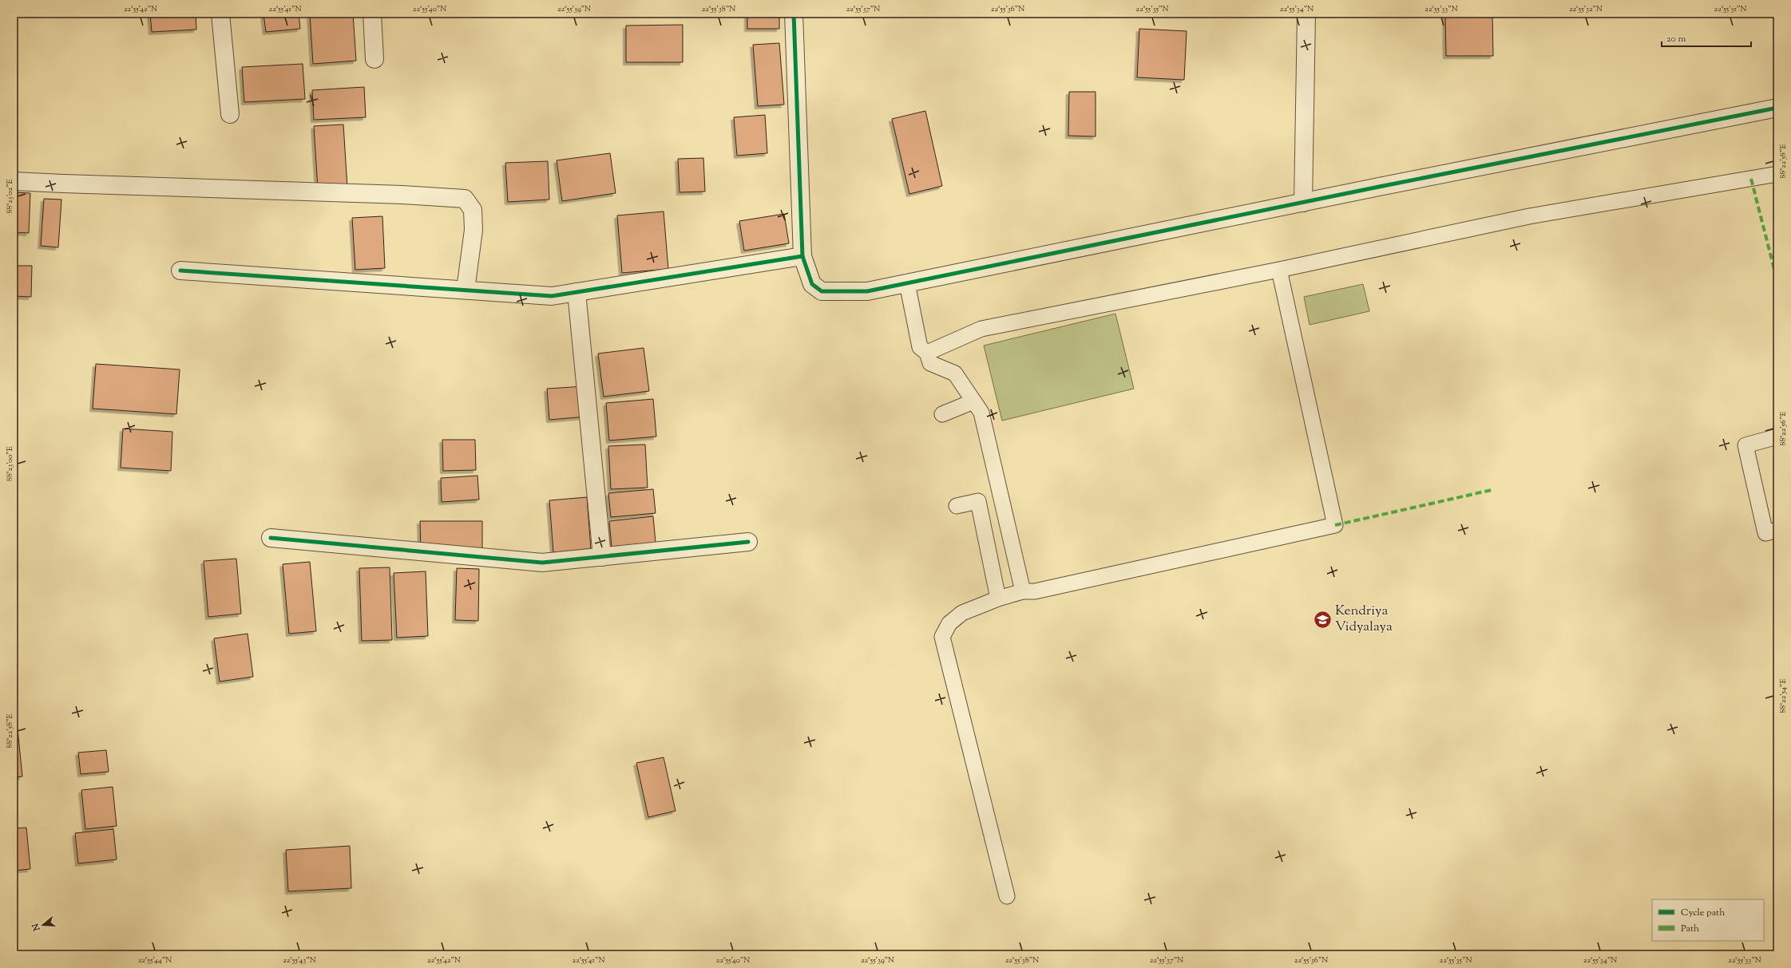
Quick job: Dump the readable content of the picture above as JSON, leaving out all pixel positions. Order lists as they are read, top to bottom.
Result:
{
  "places": {
    "school or university": ["Kendriya Vidyalaya"]
  },
  "legend": ["Cycle path", "Path"],
  "scale_bar": "20 m",
  "north": "left",
  "coordinates": [
    "22°55'42\"N",
    "22°55'41\"N",
    "22°55'40\"N",
    "22°55'39\"N",
    "22°55'38\"N",
    "22°55'37\"N",
    "22°55'36\"N",
    "22°55'35\"N",
    "22°55'34\"N",
    "22°55'33\"N",
    "22°55'32\"N",
    "22°55'31\"N",
    "88°22'58\"E",
    "88°23'02\"E",
    "88°22'56\"E",
    "88°23'00\"E",
    "88°22'54\"E",
    "22°55'44\"N",
    "22°55'43\"N"
  ]
}
